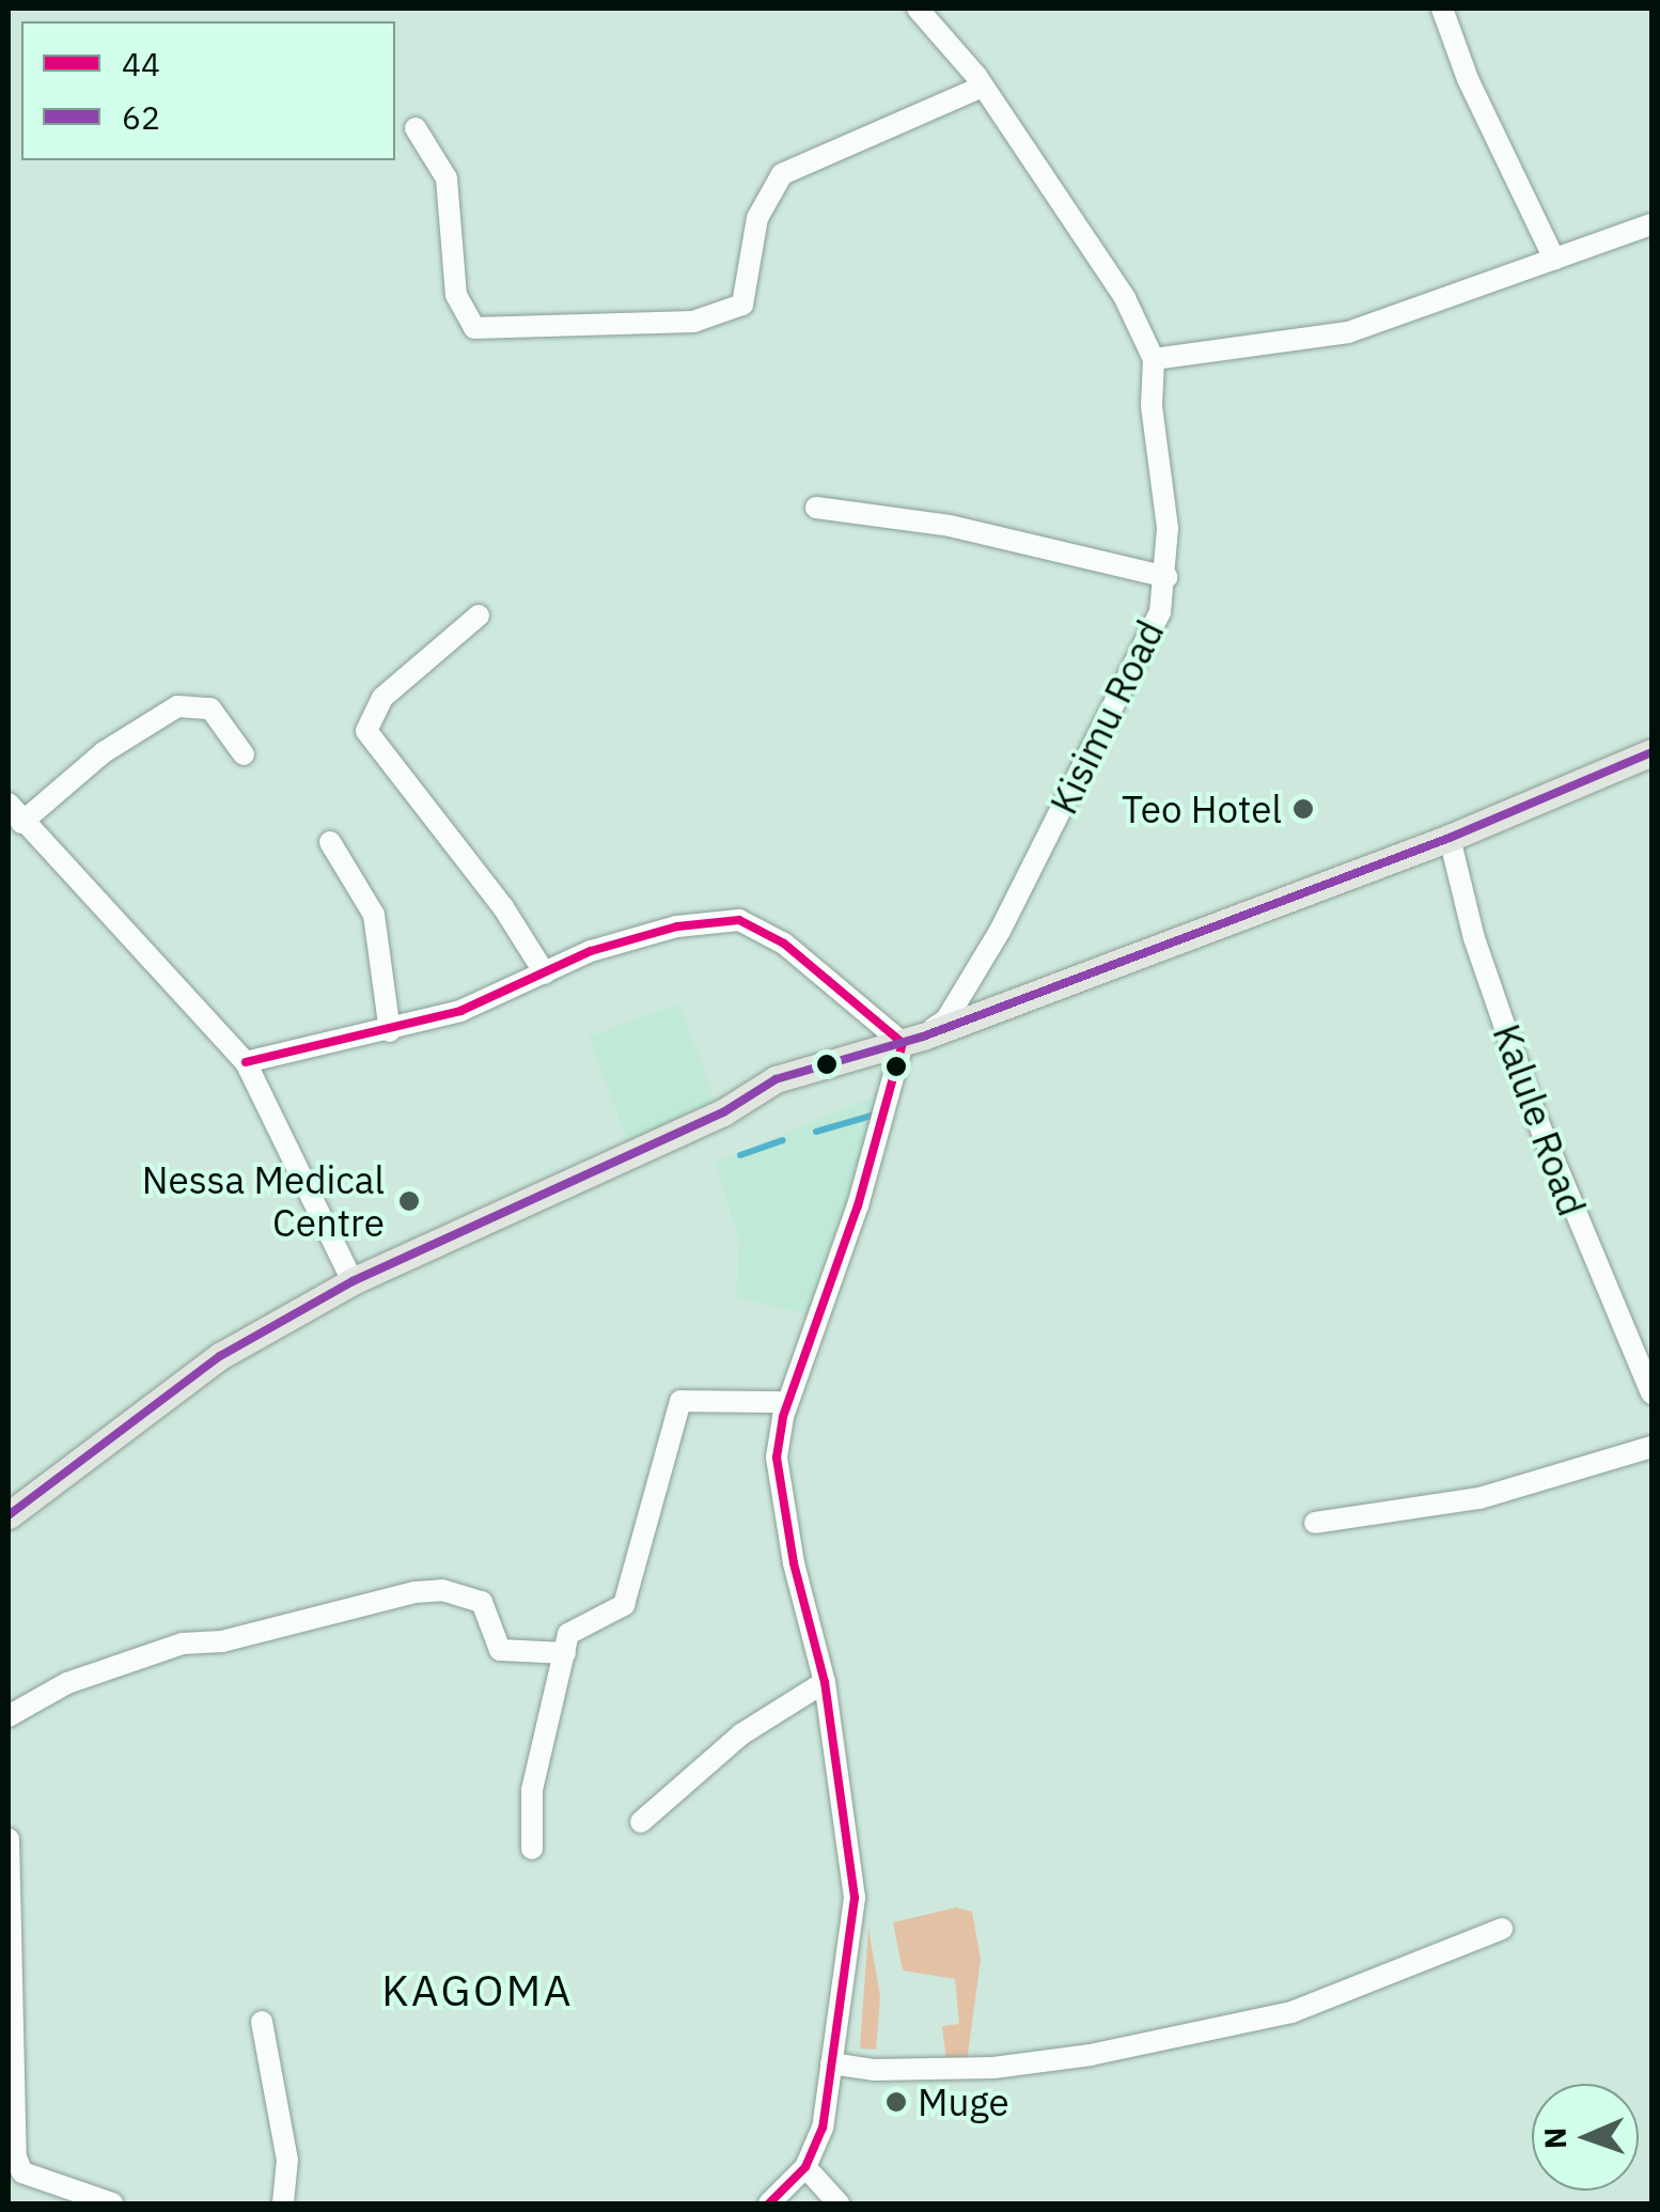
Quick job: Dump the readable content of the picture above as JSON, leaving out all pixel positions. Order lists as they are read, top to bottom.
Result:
{
  "streets": {
    "street": ["Kisimu Road", "Kalule Road"]
  },
  "districts": ["KAGOMA"],
  "places": ["Teo Hotel", "Nessa Medical Centre", "Muge"],
  "lines": ["transit line 62", "transit line 44"],
  "legend": ["44", "62"],
  "north": "left"
}
